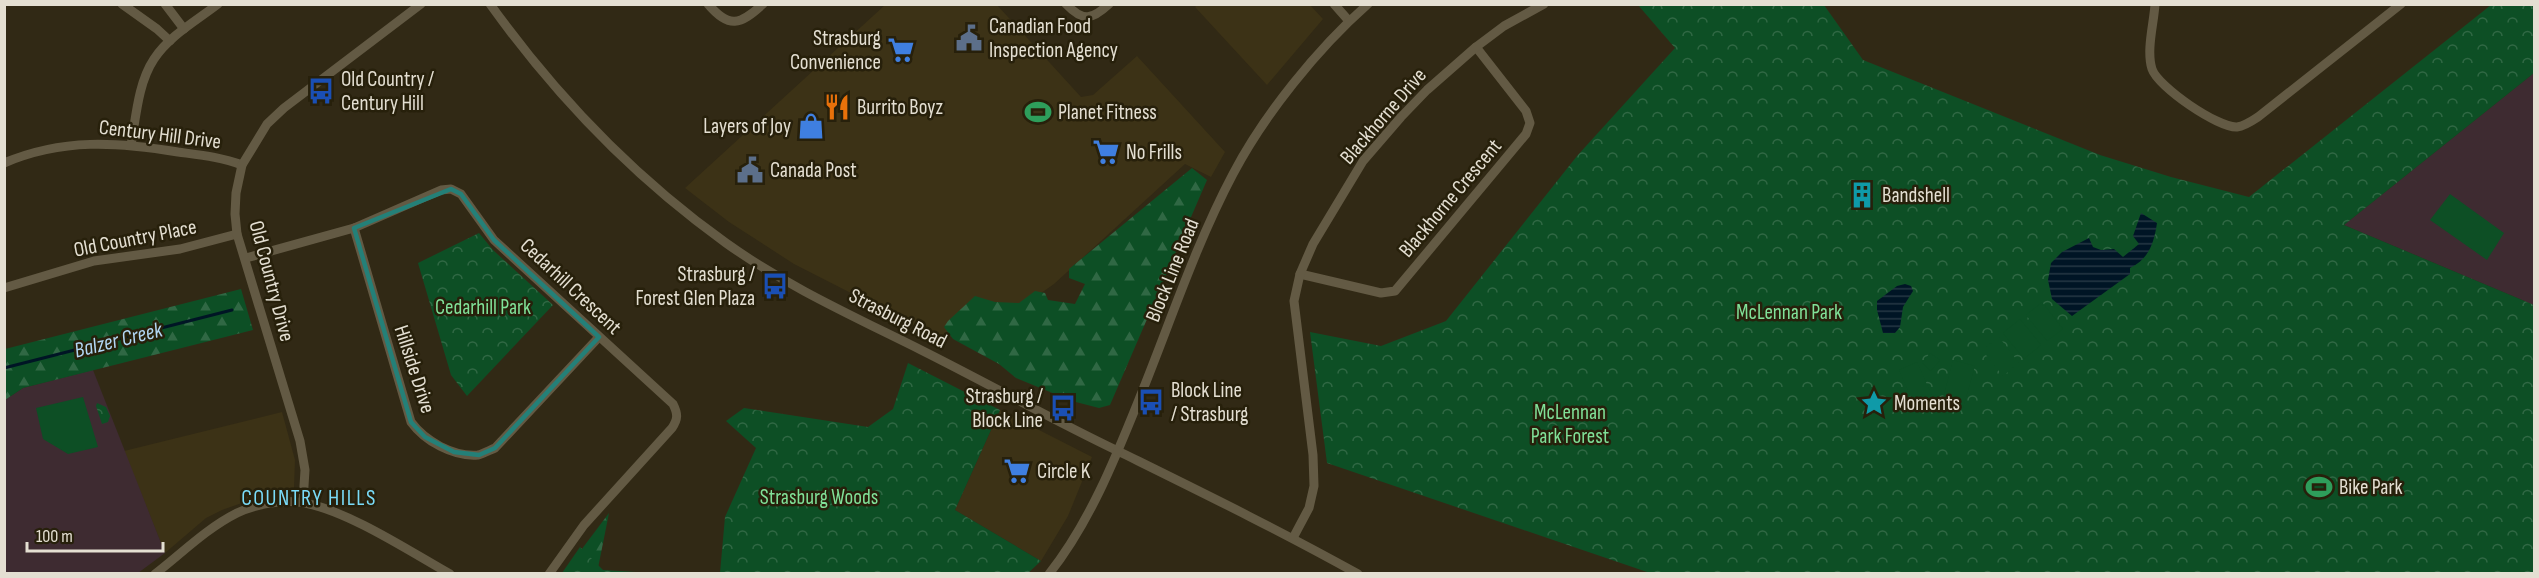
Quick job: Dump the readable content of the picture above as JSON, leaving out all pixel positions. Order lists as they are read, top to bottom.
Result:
{
  "streets": {
    "street": [
      "Blackhorne Drive",
      "Century Hill Drive",
      "Blackhorne Crescent",
      "Old Country Place",
      "Block Line Road",
      "Old Country Drive",
      "Cedarhill Crescent",
      "Strasburg Road",
      "Hillside Drive"
    ]
  },
  "crossings": [
    ["Blackhorne Drive", "Blackhorne Crescent"],
    ["Blackhorne Drive", "Strasburg Road"],
    ["Century Hill Drive", "Old Country Drive"],
    ["Old Country Place", "Old Country Drive"],
    ["Block Line Road", "Strasburg Road"],
    ["Old Country Drive", "Cedarhill Crescent"],
    ["Cedarhill Crescent", "Hillside Drive"]
  ],
  "districts": ["COUNTRY HILLS"],
  "water": ["Balzer Creek"],
  "parks": [
    "Cedarhill Park",
    "McLennan Park",
    "McLennan Park Forest",
    "Strasburg Woods"
  ],
  "places": {
    "public building": ["Canadian Food Inspection Agency", "Canada Post"],
    "supermarket": ["Strasburg Convenience", "No Frills", "Circle K"],
    "bus stop": [
      "Old Country / Century Hill",
      "Strasburg / Forest Glen Plaza",
      "Block Line / Strasburg",
      "Strasburg / Block Line"
    ],
    "restaurant": ["Burrito Boyz"],
    "sports": ["Planet Fitness", "Bike Park"],
    "shop": ["Layers of Joy"],
    "building": ["Bandshell"],
    "place": ["Moments"]
  },
  "scale_bar": "100 m"
}
